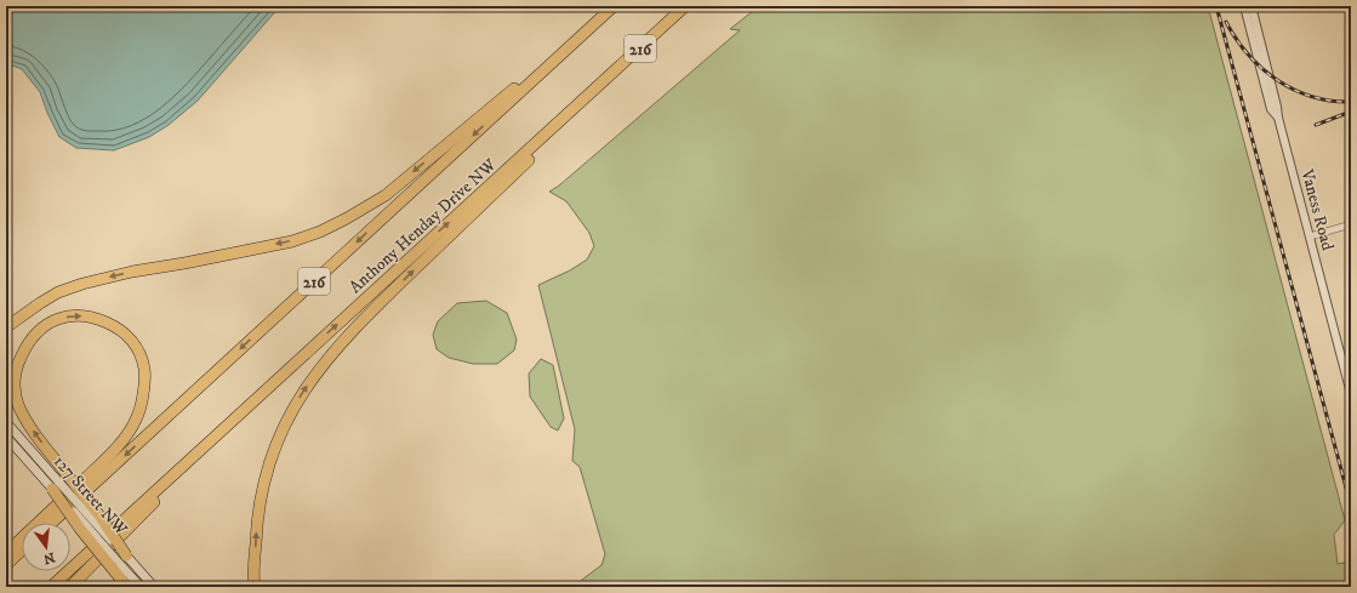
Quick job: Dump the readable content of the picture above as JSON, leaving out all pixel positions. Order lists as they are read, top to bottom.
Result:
{
  "streets": {
    "highway": ["216", "Anthony Henday Drive NW"],
    "main road": ["127 Street NW"],
    "street": ["Vaness Road"]
  },
  "north": "bottom"
}
